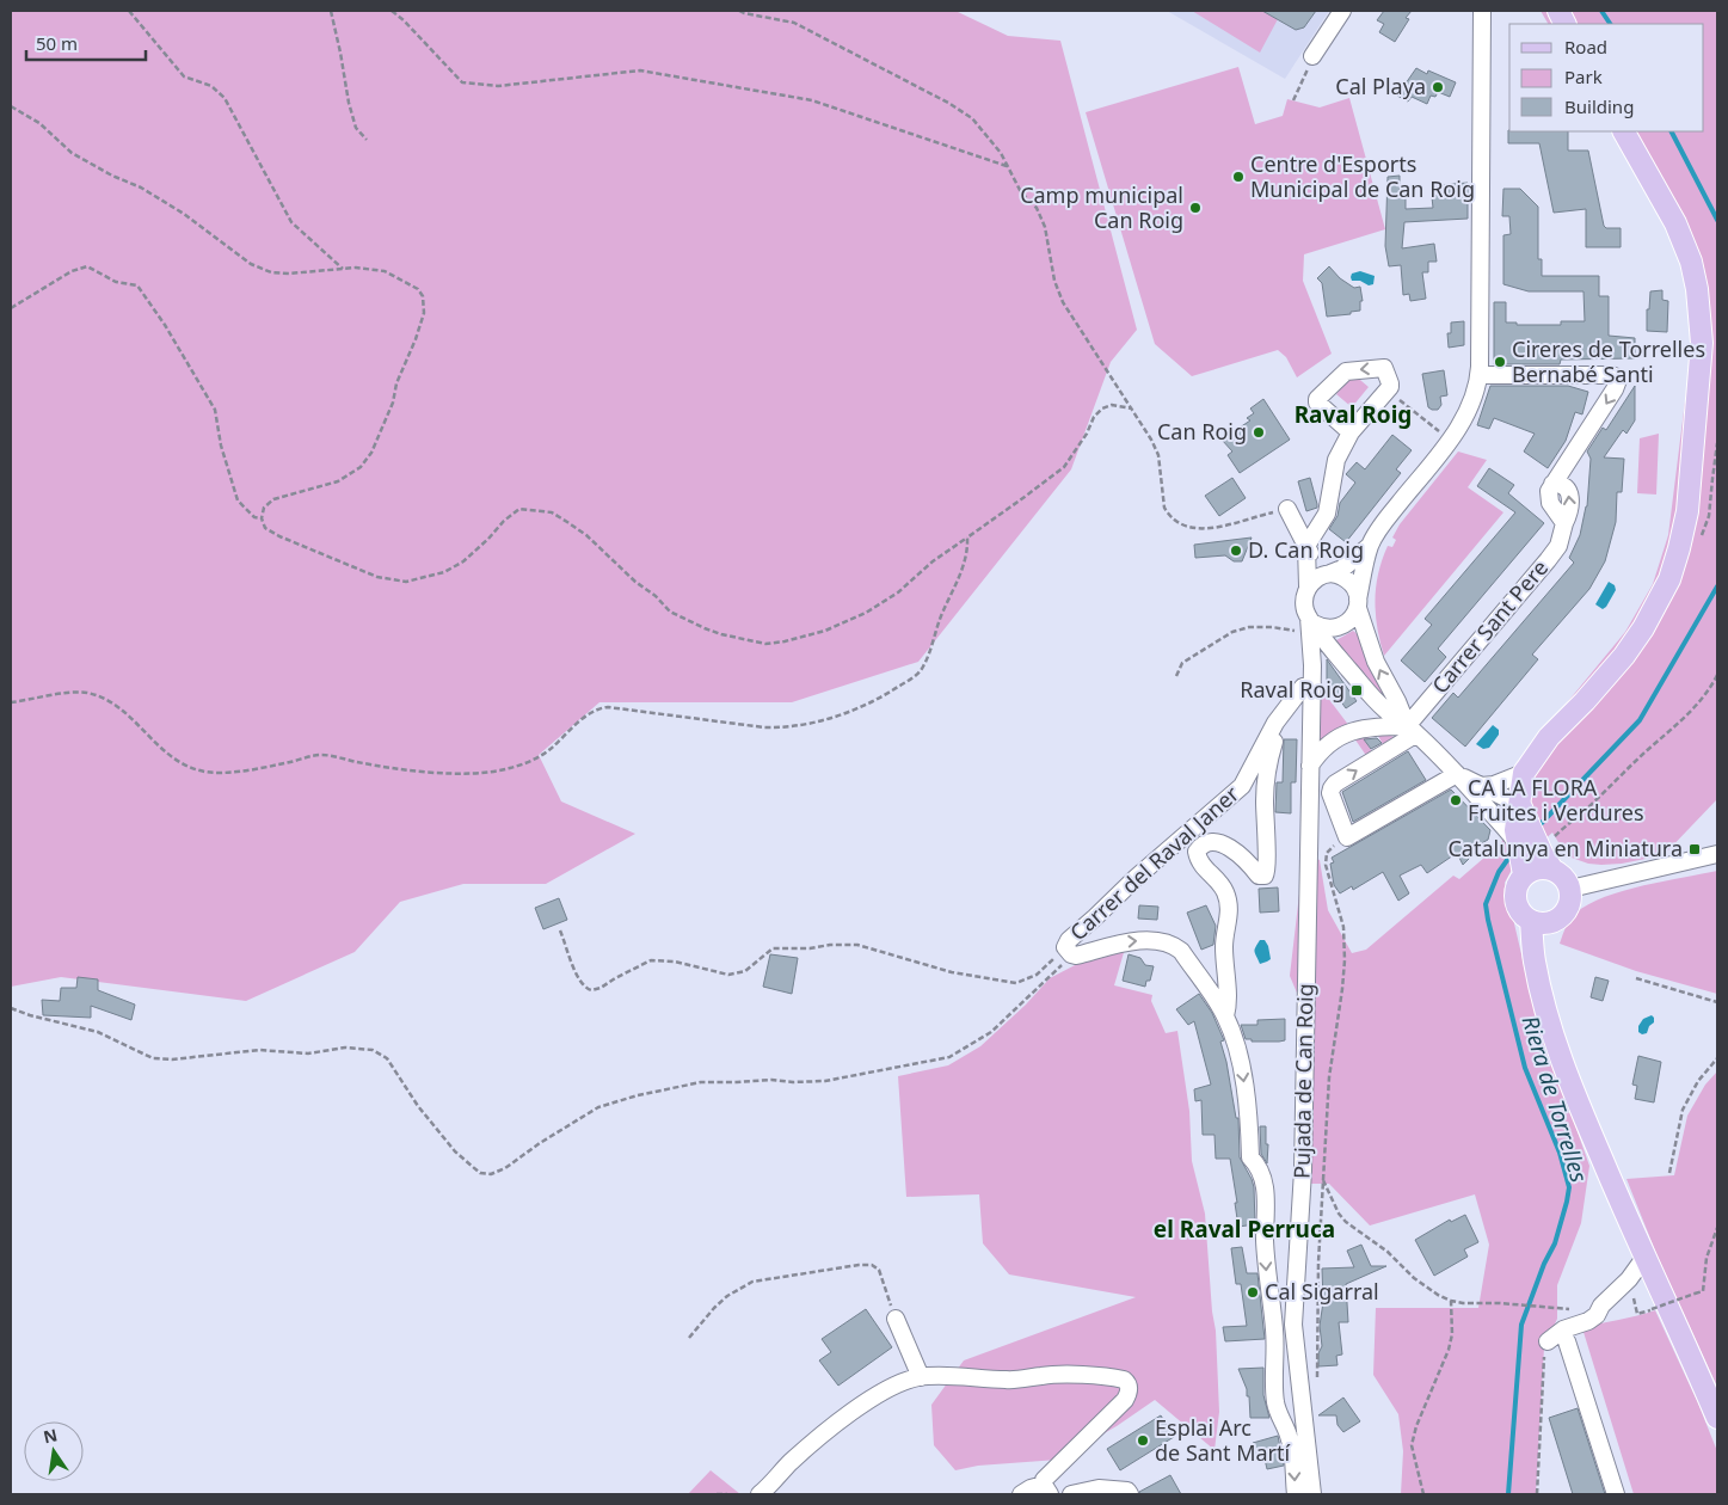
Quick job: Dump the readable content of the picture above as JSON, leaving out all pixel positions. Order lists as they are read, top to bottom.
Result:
{
  "streets": {
    "street": ["Carrer Sant Pere", "Carrer del Raval Janer", "Pujada de Can Roig"]
  },
  "crossings": [
    ["Carrer del Raval Janer", "Pujada de Can Roig"]
  ],
  "one_way": ["Carrer del Raval Janer"],
  "districts": ["Raval Roig", "el Raval Perruca"],
  "water": ["Riera de Torrelles"],
  "places": {
    "other": [
      "Cal Playa",
      "Centre d'Esports Municipal de Can Roig",
      "Camp municipal Can Roig",
      "Cireres de Torrelles Bernabé Santi",
      "Can Roig",
      "D. Can Roig",
      "CA LA FLORA Fruites i Verdures",
      "Cal Sigarral",
      "Esplai Arc de Sant Martí"
    ],
    "transit": ["Raval Roig", "Catalunya en Miniatura"]
  },
  "legend": ["Road", "Park", "Building"],
  "scale_bar": "50 m",
  "north": "top"
}
